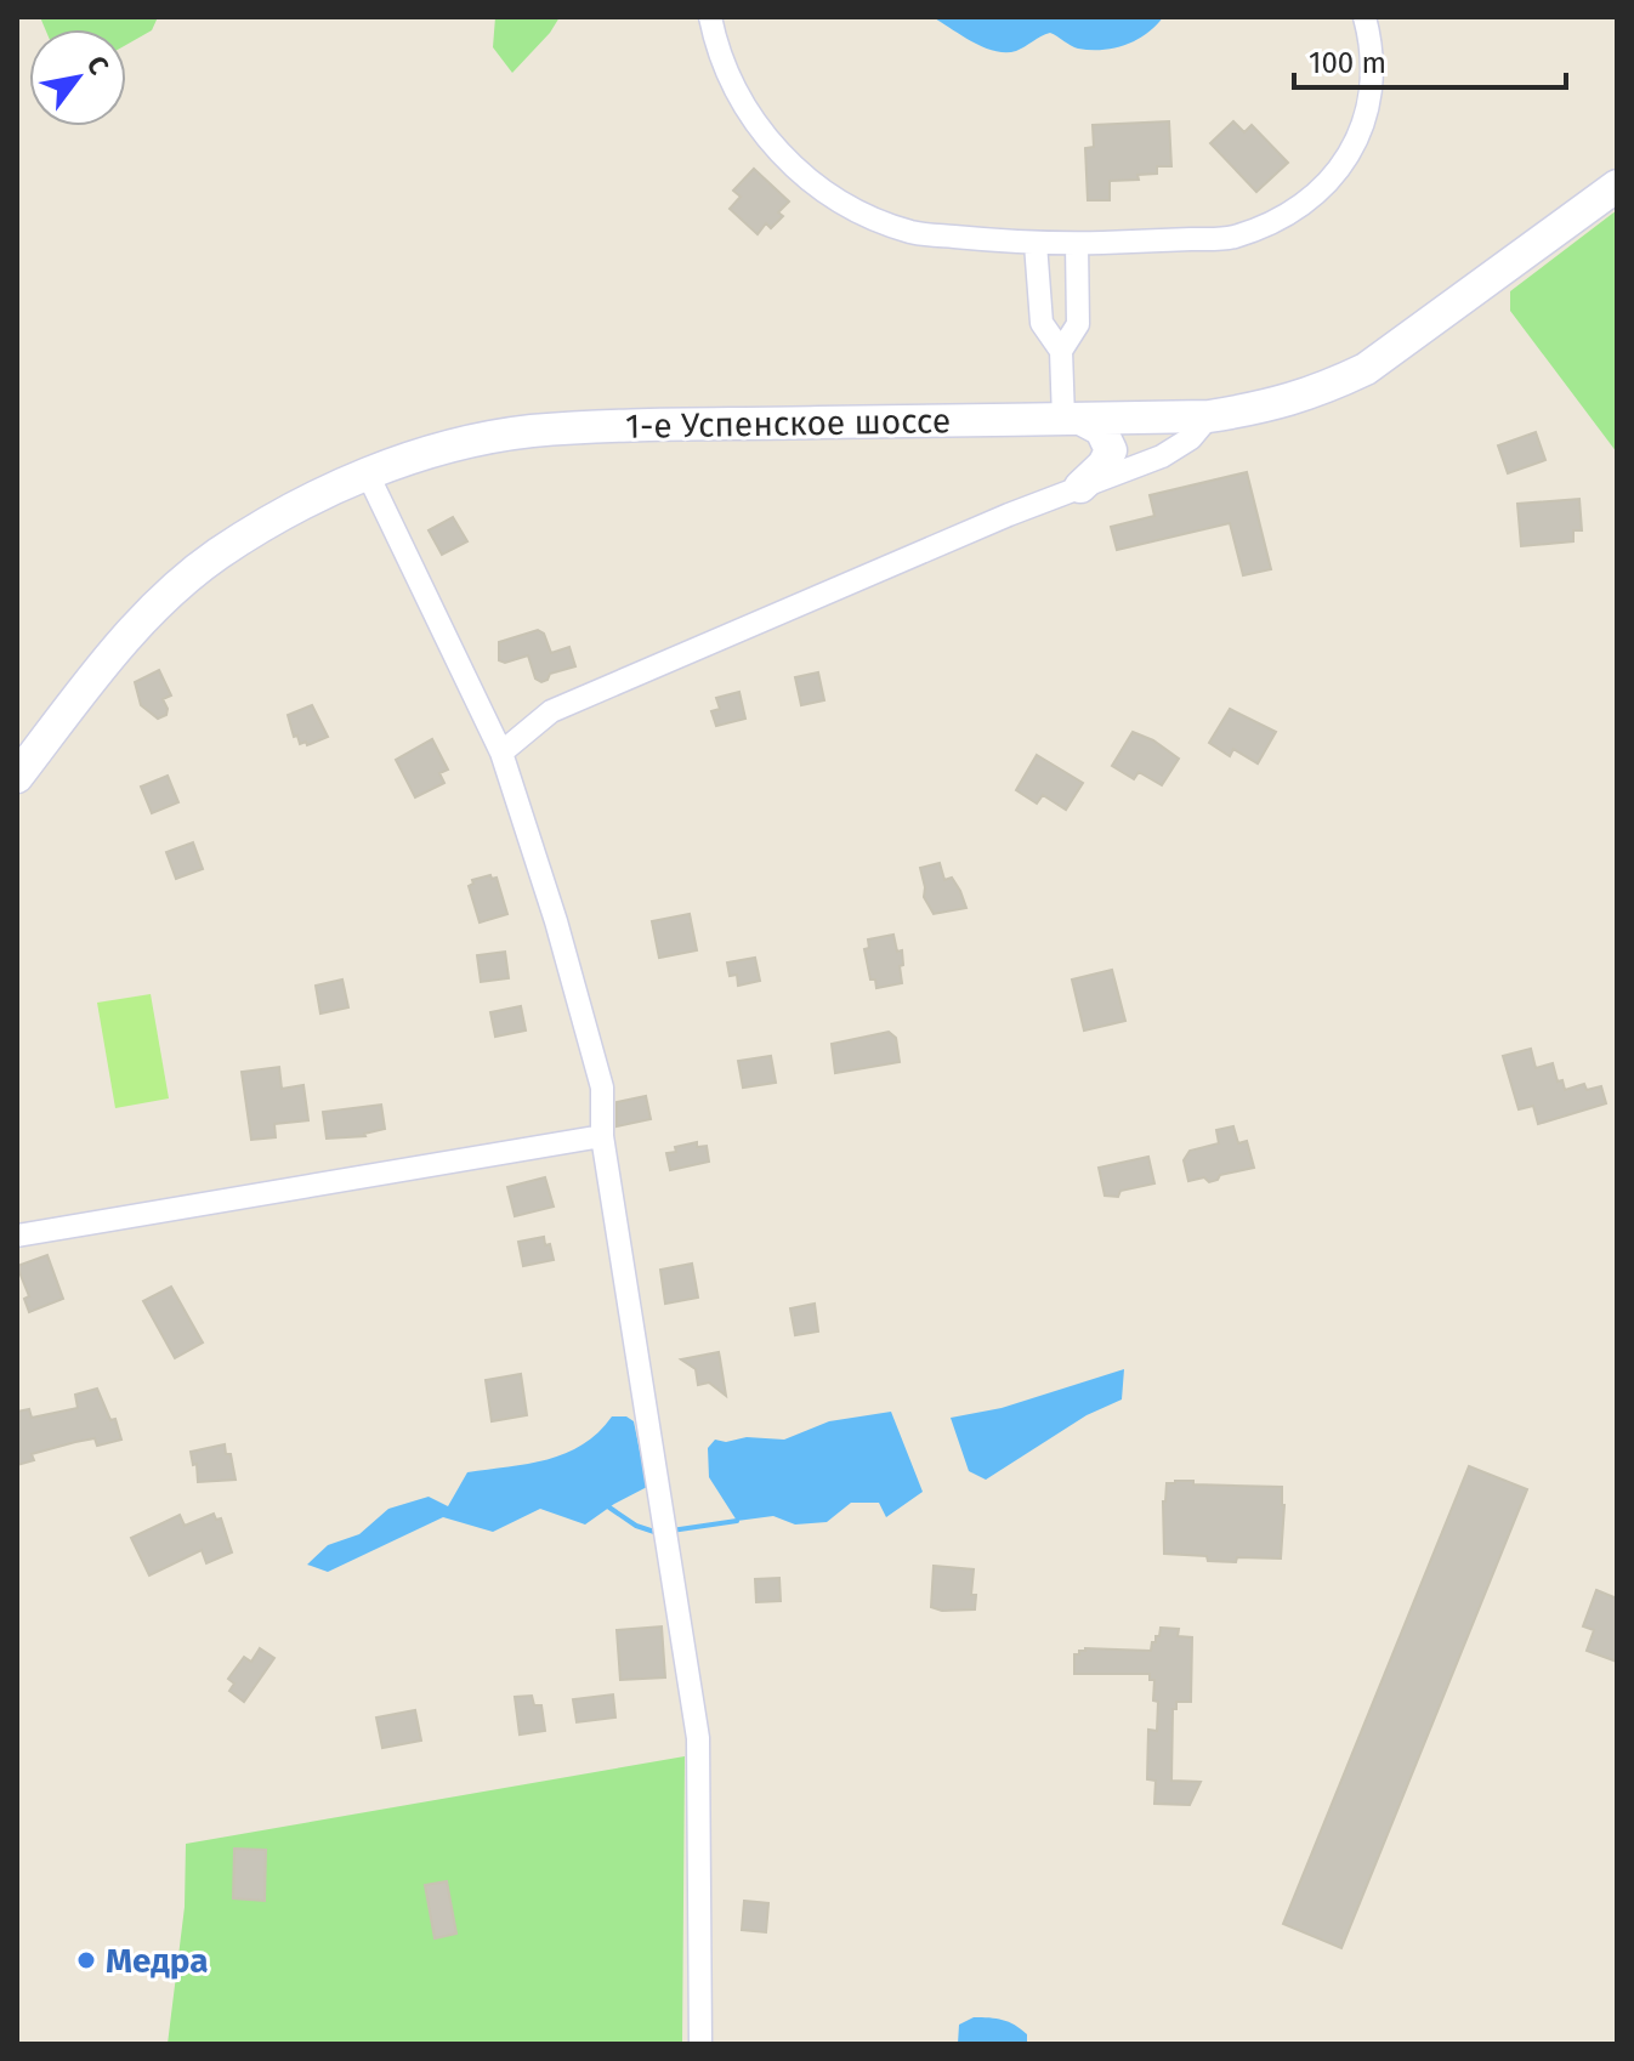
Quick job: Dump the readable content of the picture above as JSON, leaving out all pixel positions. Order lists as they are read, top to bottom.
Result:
{
  "streets": {
    "main road": ["1-е Успенское шоссе"]
  },
  "places": ["Медра"],
  "scale_bar": "100 m",
  "north": "top right"
}
